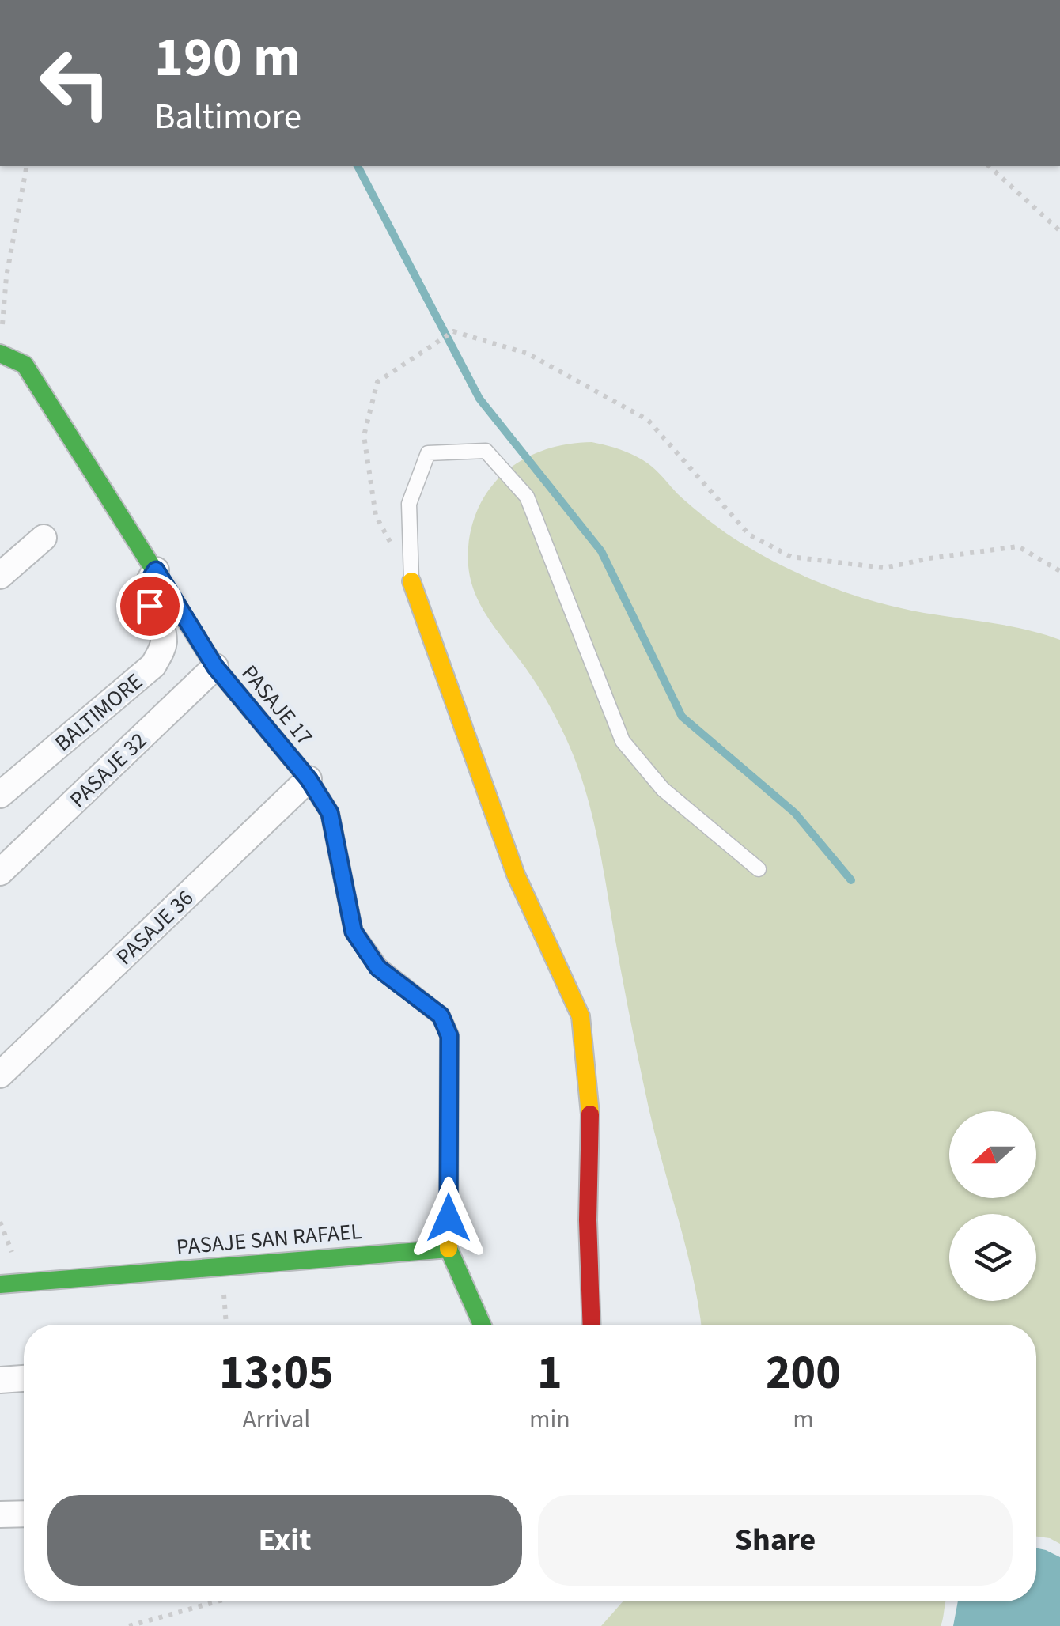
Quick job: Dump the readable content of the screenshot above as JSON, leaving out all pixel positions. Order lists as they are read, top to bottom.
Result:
{
  "streets": {
    "street": [
      "PASAJE 17",
      "BALTIMORE",
      "PASAJE 32",
      "PASAJE 36",
      "PASAJE SAN RAFAEL"
    ]
  },
  "crossings": [
    ["PASAJE 17", "BALTIMORE"],
    ["PASAJE 17", "PASAJE 32"],
    ["PASAJE 17", "PASAJE 36"],
    ["PASAJE 17", "PASAJE SAN RAFAEL"]
  ],
  "north": "left",
  "page": {
    "turn": ["190 m", "Baltimore"],
    "eta": [
      "13:05",
      "Arrival",
      "1",
      "min",
      "200",
      "m"
    ],
    "buttons": ["Exit", "Share"]
  }
}
